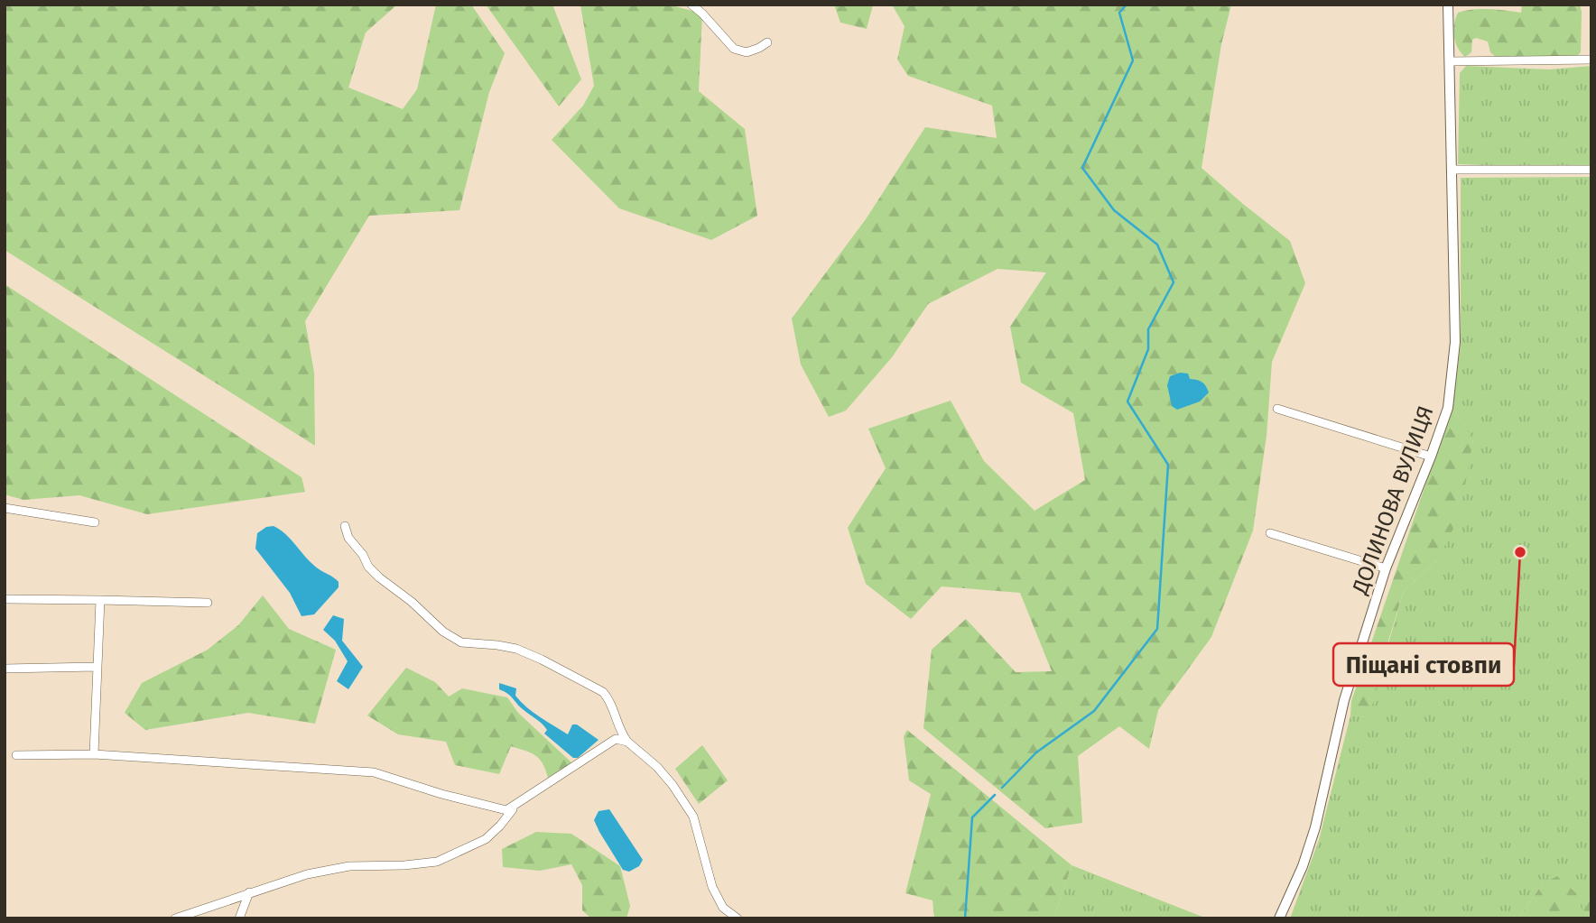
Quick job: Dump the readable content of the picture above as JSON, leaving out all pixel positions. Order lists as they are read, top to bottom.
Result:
{
  "streets": {
    "street": ["ДОЛИНОВА ВУЛИЦЯ"]
  },
  "places": ["Піщані стовпи"]
}
